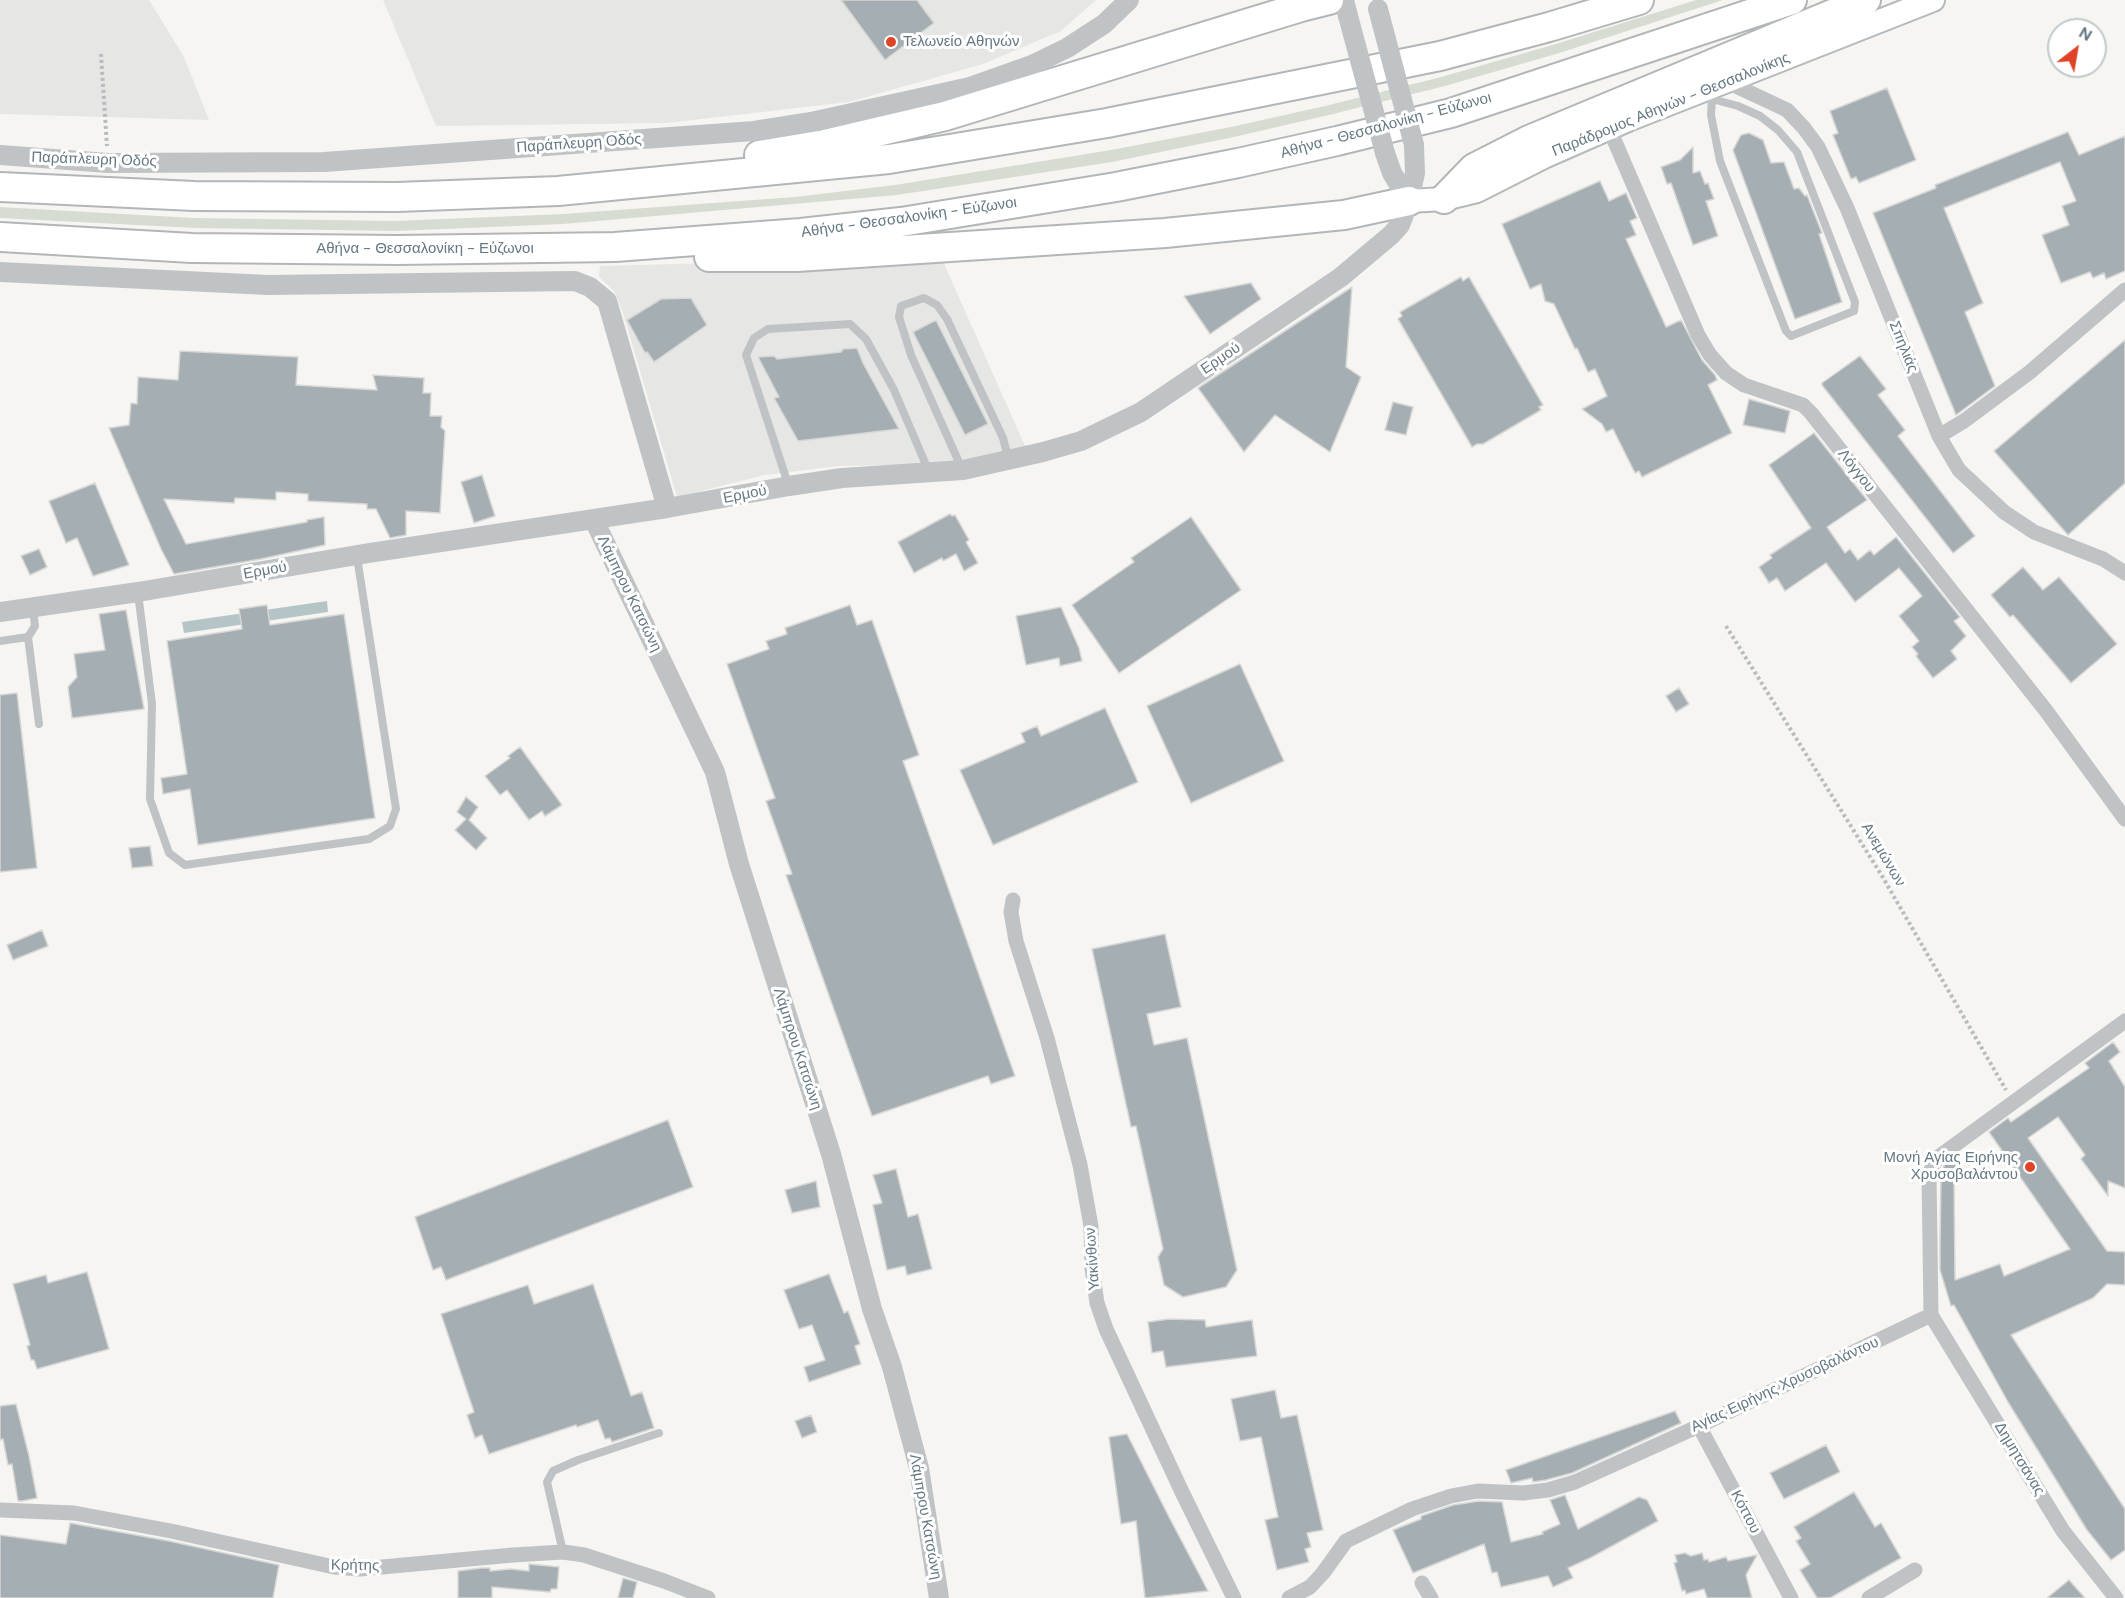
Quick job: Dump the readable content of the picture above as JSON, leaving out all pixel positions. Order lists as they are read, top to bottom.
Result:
{
  "streets": {
    "highway": ["Αθήνα - Θεσσαλονίκη - Εύζωνοι"],
    "main road": ["Παράδρομος Αθηνών - Θεσσαλονίκης"],
    "street": [
      "Παράπλευρη Οδός",
      "Σπηλιάς",
      "Ερμού",
      "Λόγγου",
      "Λάμπρου Κατσώνη",
      "Υακίνθων",
      "Αγίας Ειρήνης Χρυσοβαλάντου",
      "Δημητσάνας",
      "Κόττου",
      "Κρήτης"
    ],
    "path": ["Ανεμώνων"]
  },
  "crossings": [
    ["Παράδρομος Αθηνών - Θεσσαλονίκης", "Σπηλιάς"],
    ["Παράδρομος Αθηνών - Θεσσαλονίκης", "Ερμού"],
    ["Παράδρομος Αθηνών - Θεσσαλονίκης", "Λόγγου"],
    ["Ερμού", "Λάμπρου Κατσώνη"],
    ["Αγίας Ειρήνης Χρυσοβαλάντου", "Δημητσάνας"],
    ["Αγίας Ειρήνης Χρυσοβαλάντου", "Κόττου"]
  ],
  "places": ["Τελωνείο Αθηνών", "Μονή Αγίας Ειρήνης Χρυσοβαλάντου"],
  "north": "top right"
}
